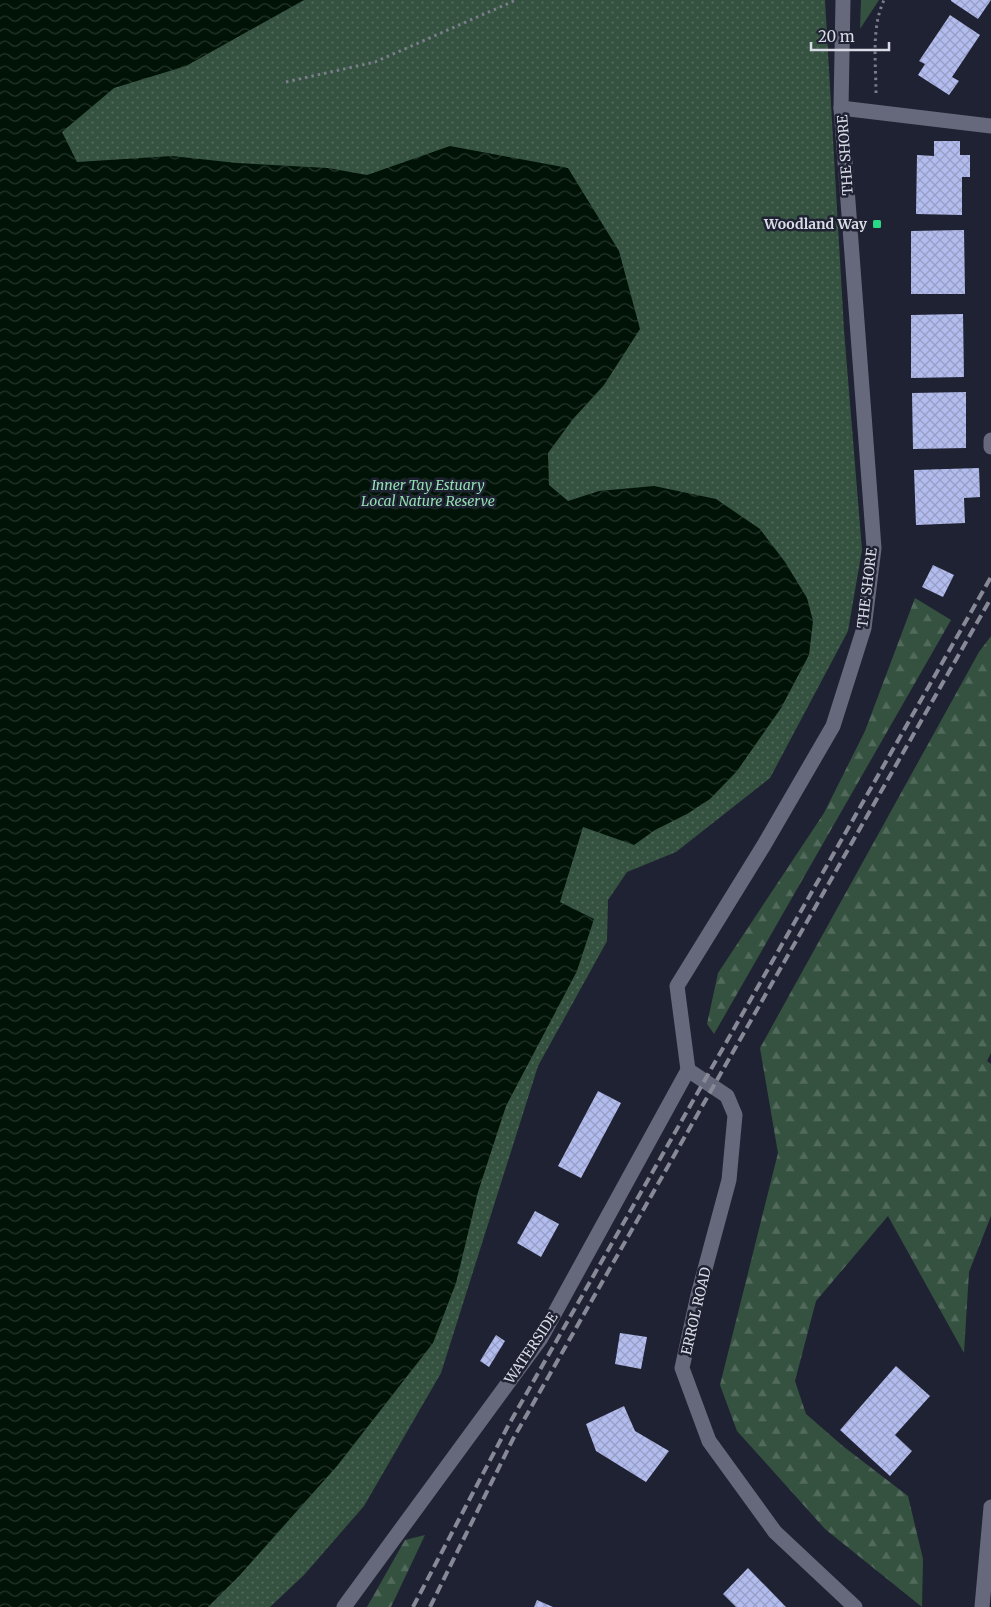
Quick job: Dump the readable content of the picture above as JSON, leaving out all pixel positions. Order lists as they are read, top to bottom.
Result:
{
  "streets": {
    "street": ["THE SHORE", "ERROL ROAD", "WATERSIDE"]
  },
  "crossings": [
    ["THE SHORE", "ERROL ROAD"],
    ["THE SHORE", "WATERSIDE"],
    ["ERROL ROAD", "WATERSIDE"]
  ],
  "parks": ["Inner Tay Estuary Local Nature Reserve"],
  "places": {
    "transit": ["Woodland Way"]
  },
  "scale_bar": "20 m"
}
